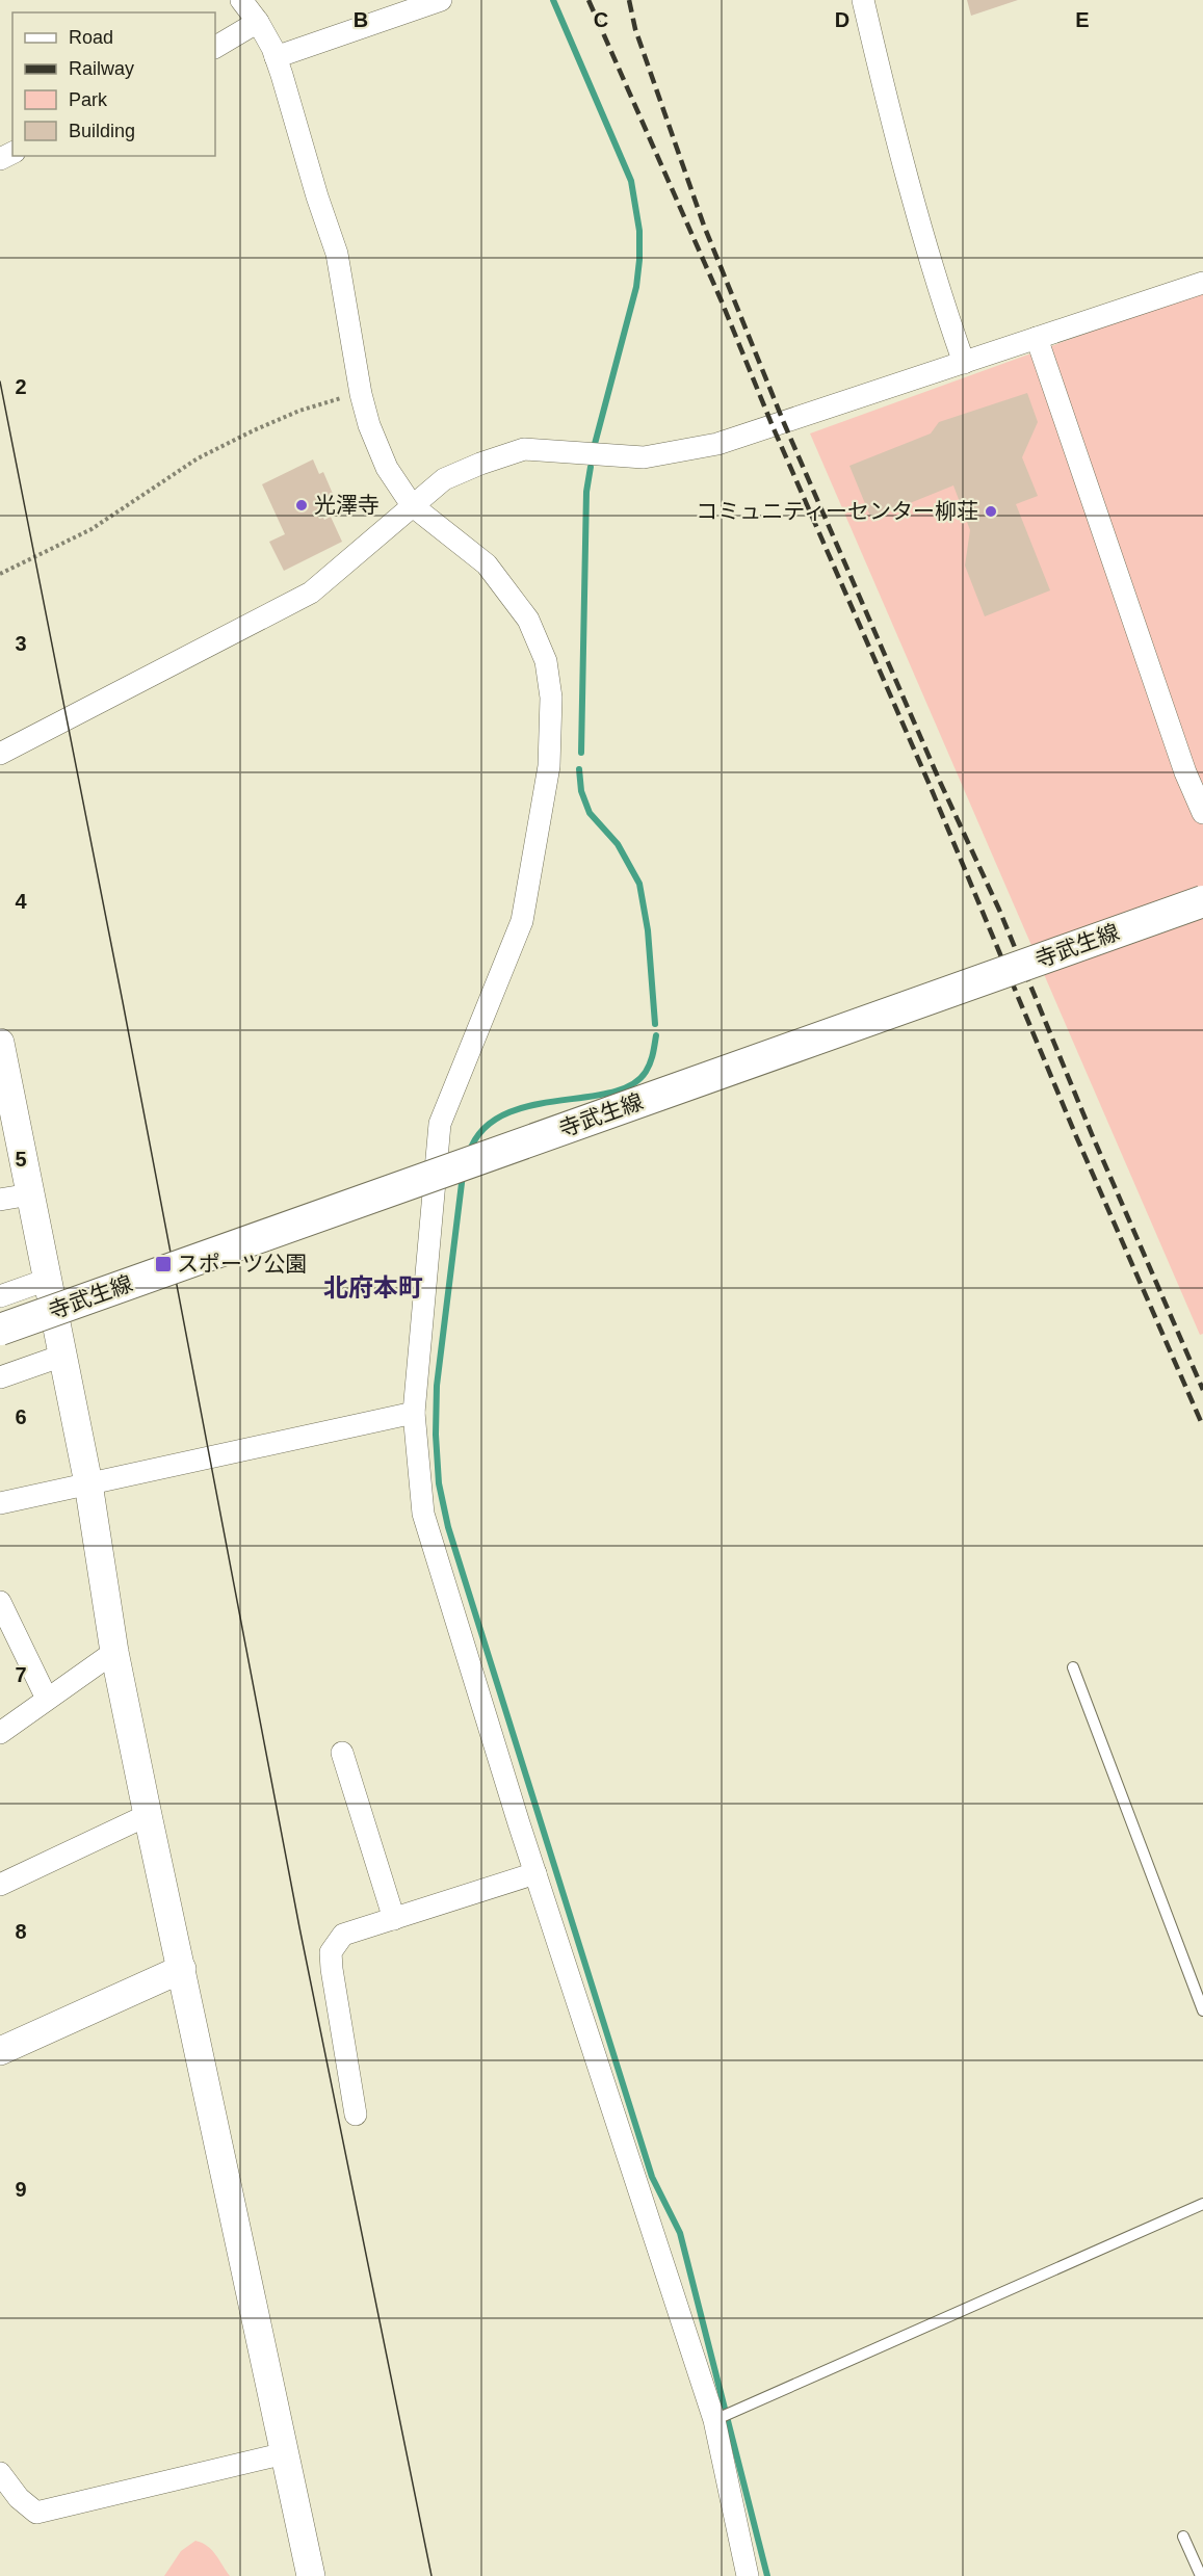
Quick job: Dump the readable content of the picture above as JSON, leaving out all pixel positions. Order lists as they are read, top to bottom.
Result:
{
  "streets": {
    "main road": ["寺武生線"]
  },
  "districts": ["北府本町"],
  "places": {
    "other": ["光澤寺", "コミュニティーセンター柳荘"],
    "transit": ["スポーツ公園"]
  },
  "legend": [
    "Road",
    "Railway",
    "Park",
    "Building"
  ],
  "grid": {
    "columns": [
      "B",
      "C",
      "D",
      "E"
    ],
    "rows": [
      "2",
      "3",
      "4",
      "5",
      "6",
      "7",
      "8",
      "9"
    ]
  }
}
